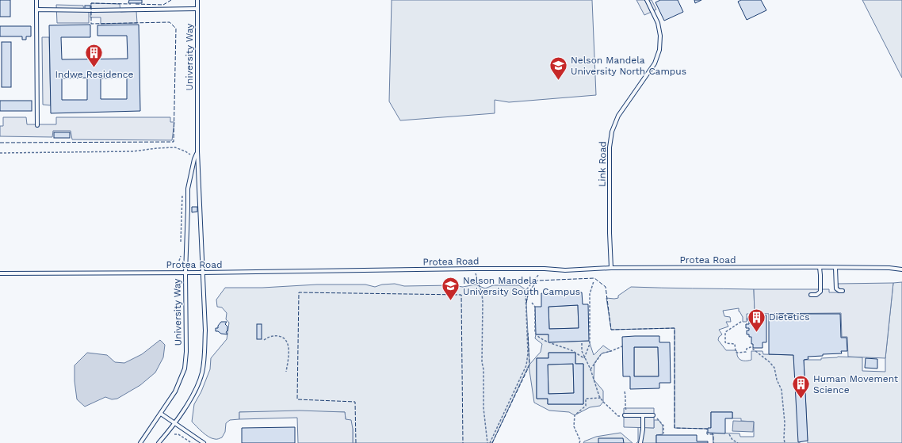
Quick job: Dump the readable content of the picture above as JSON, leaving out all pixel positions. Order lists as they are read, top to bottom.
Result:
{
  "streets": {
    "lane": ["University Way", "Link Road", "Protea Road"]
  },
  "crossings": [
    ["University Way", "Protea Road"],
    ["Link Road", "Protea Road"]
  ],
  "places": {
    "building": ["Indwe Residence", "Dietetics", "Human Movement Science"],
    "school or university": ["Nelson Mandela University North Campus", "Nelson Mandela University South Campus"]
  }
}
